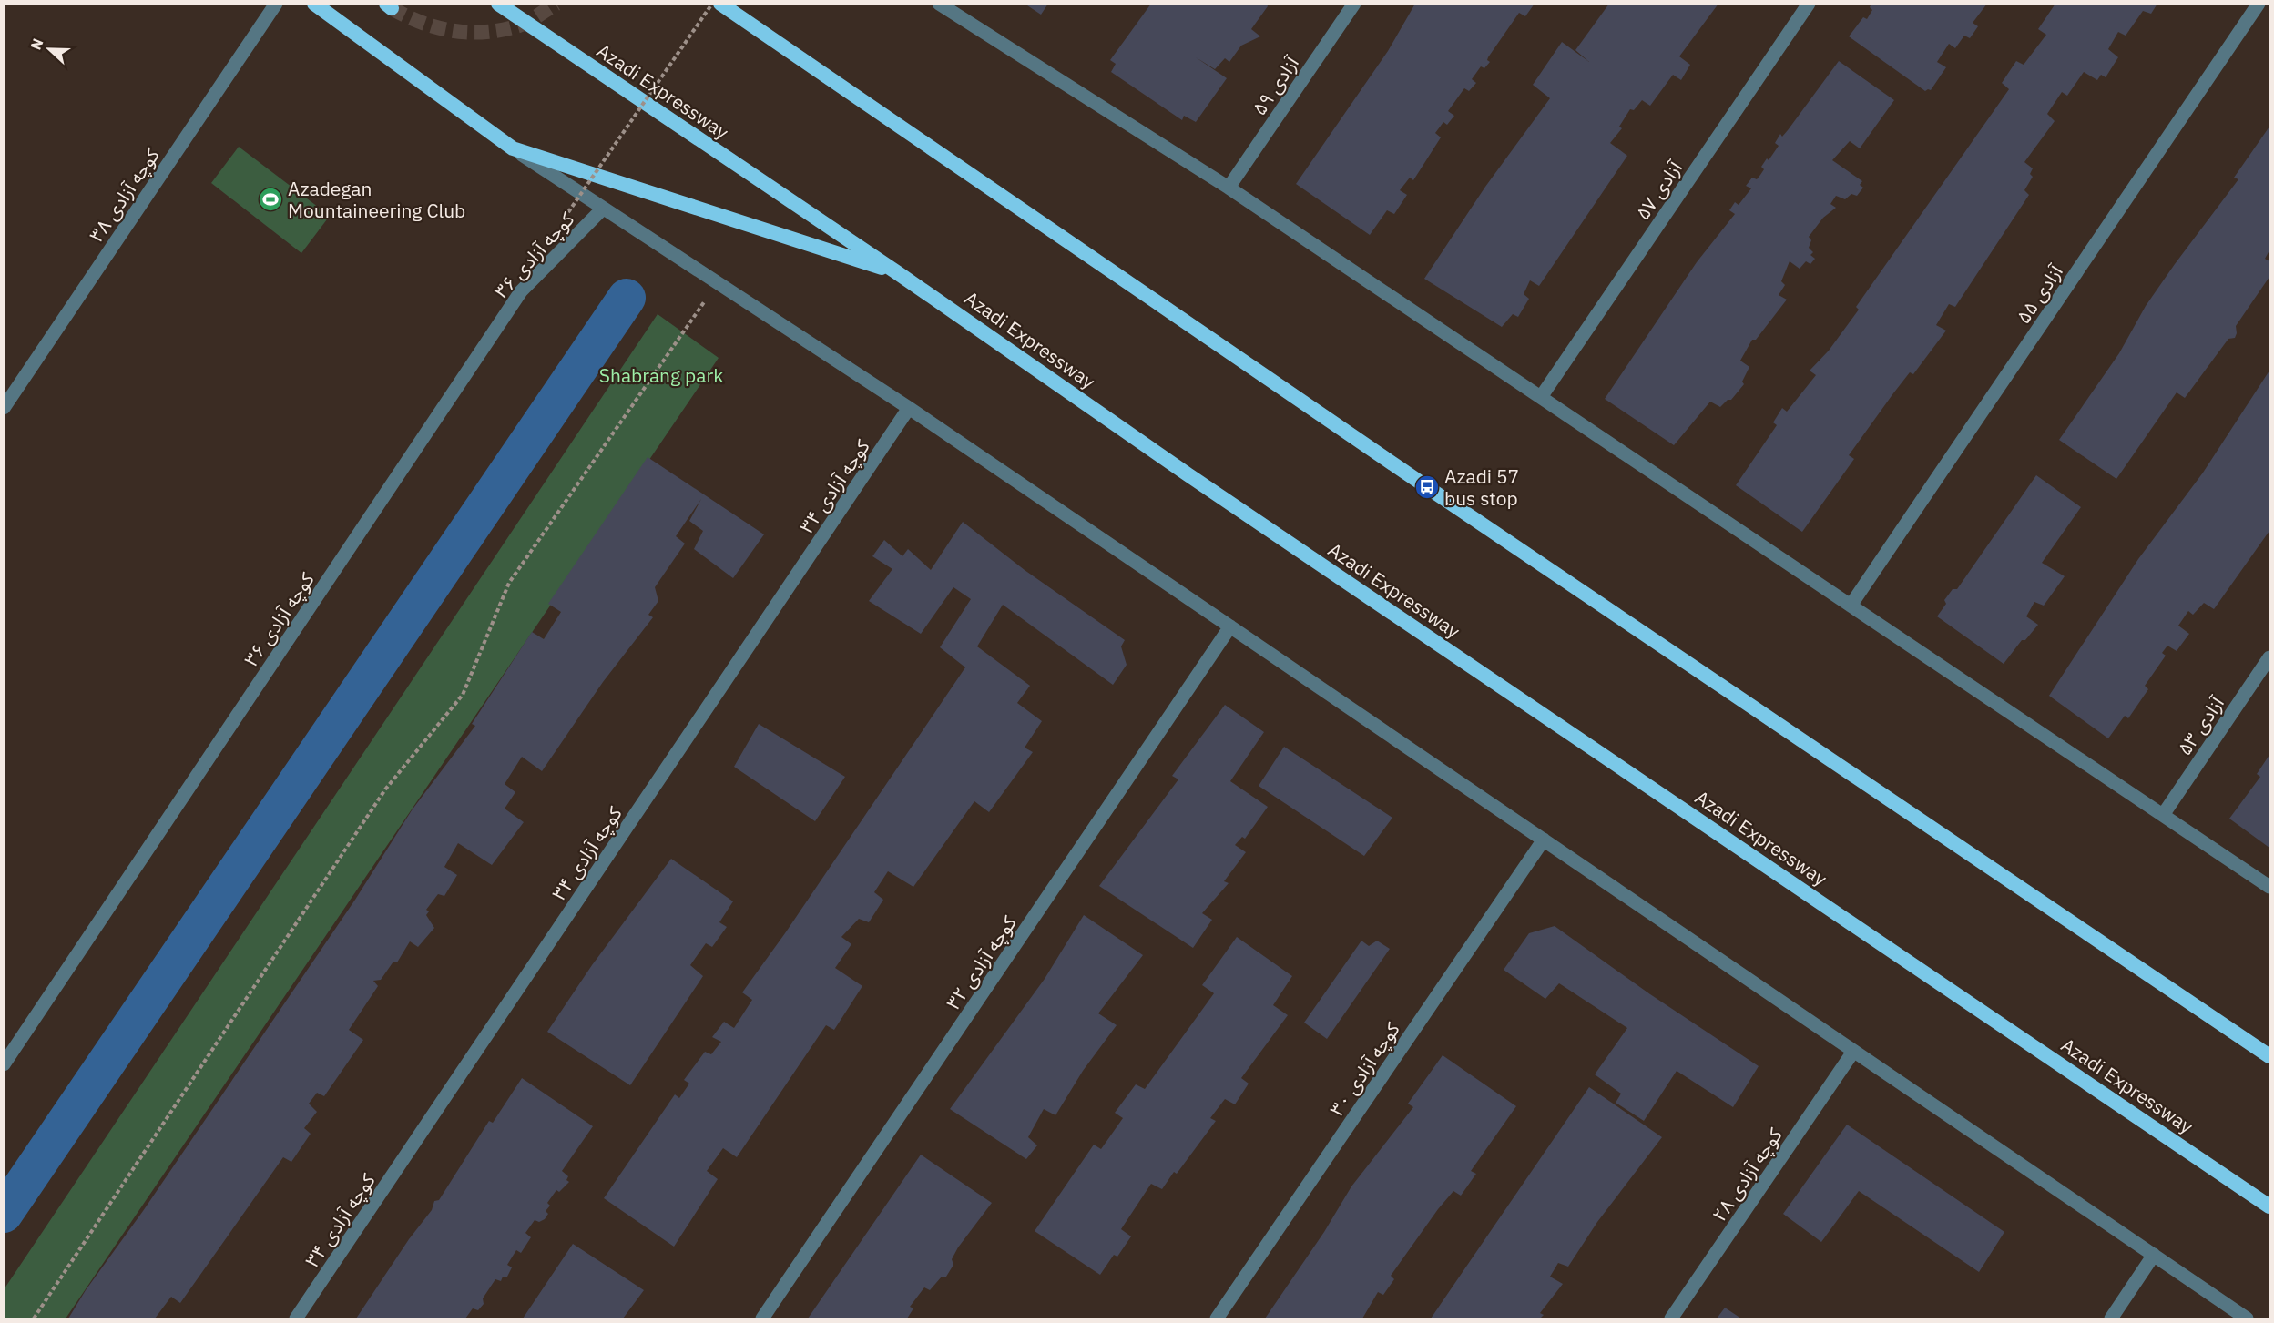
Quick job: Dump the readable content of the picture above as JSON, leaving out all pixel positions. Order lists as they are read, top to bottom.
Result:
{
  "streets": {
    "highway": ["Azadi Expressway"],
    "street": [
      "آزادی ۵۹",
      "آزادی ۵۷",
      "کوچه آزادی ۳۸",
      "کوچه آزادی ۳۶",
      "آزادی ۵۵",
      "کوچه آزادی ۳۴",
      "۵۳ آزادی",
      "کوچه آزادی ۳۲",
      "کوچه آزادی ۳۰",
      "کوچه آزادی ۲۸"
    ]
  },
  "parks": ["Shabrang park"],
  "places": {
    "sports": ["Azadegan Mountaineering Club"],
    "bus stop": ["Azadi 57 bus stop"]
  },
  "north": "left"
}
